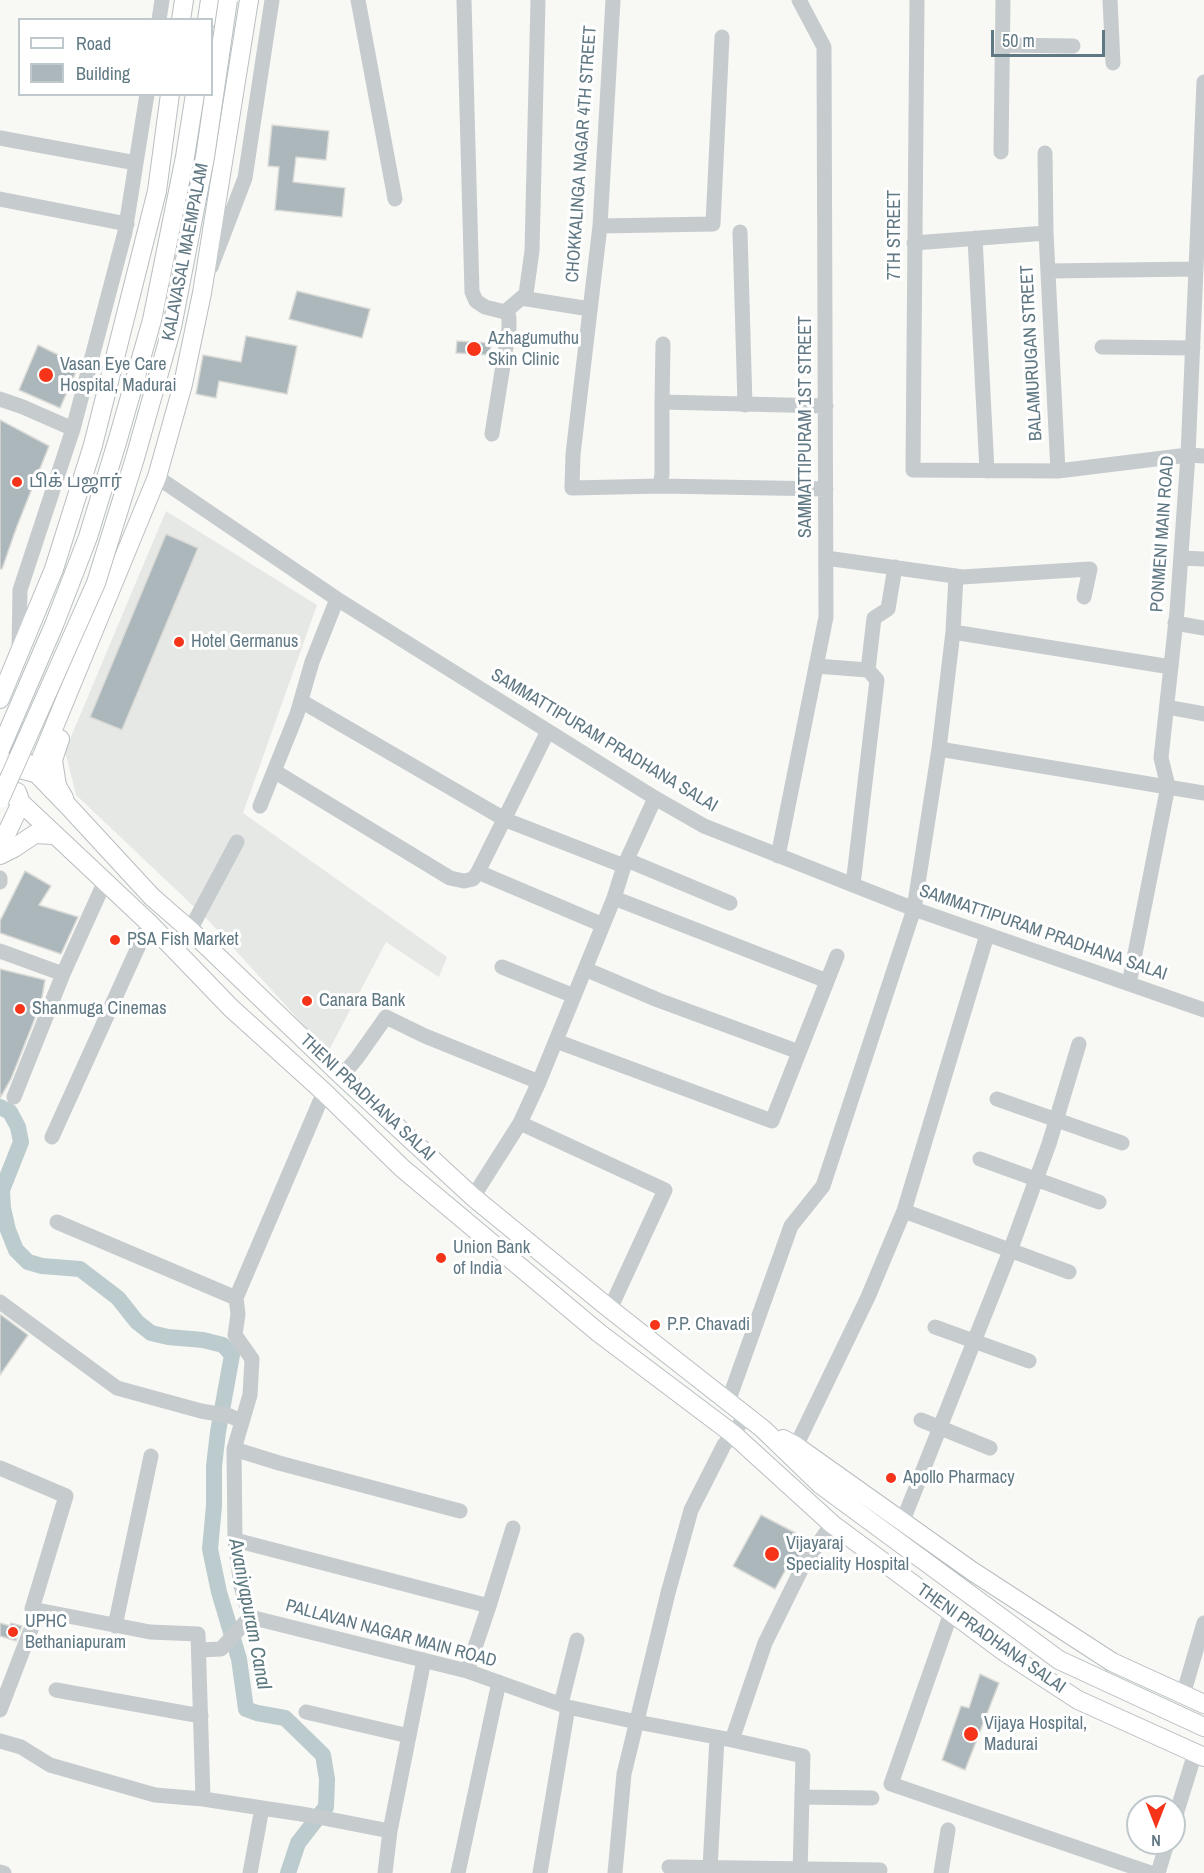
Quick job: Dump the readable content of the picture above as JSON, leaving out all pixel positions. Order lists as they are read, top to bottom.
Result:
{
  "streets": {
    "main road": ["KALAVASAL MAEMPALAM", "THENI PRADHANA SALAI"],
    "street": [
      "CHOKKALINGA NAGAR 4TH STREET",
      "7TH STREET",
      "BALAMURUGAN STREET",
      "SAMMATTIPURAM 1ST STREET",
      "PONMENI MAIN ROAD",
      "SAMMATTIPURAM PRADHANA SALAI",
      "PALLAVAN NAGAR MAIN ROAD"
    ]
  },
  "crossings": [
    ["SAMMATTIPURAM 1ST STREET", "SAMMATTIPURAM PRADHANA SALAI"],
    ["PONMENI MAIN ROAD", "SAMMATTIPURAM PRADHANA SALAI"]
  ],
  "water": ["Avaniyapuram Canal"],
  "places": [
    "Azhagumuthu Skin Clinic",
    "Vasan Eye Care Hospital, Madurai",
    "பிக் பஜார்",
    "Hotel Germanus",
    "PSA Fish Market",
    "Canara Bank",
    "Shanmuga Cinemas",
    "Union Bank of India",
    "P.P. Chavadi",
    "Apollo Pharmacy",
    "Vijayaraj Speciality Hospital",
    "UPHC Bethaniapuram",
    "Vijaya Hospital, Madurai"
  ],
  "legend": ["Road", "Building"],
  "scale_bar": "50 m",
  "north": "bottom"
}
